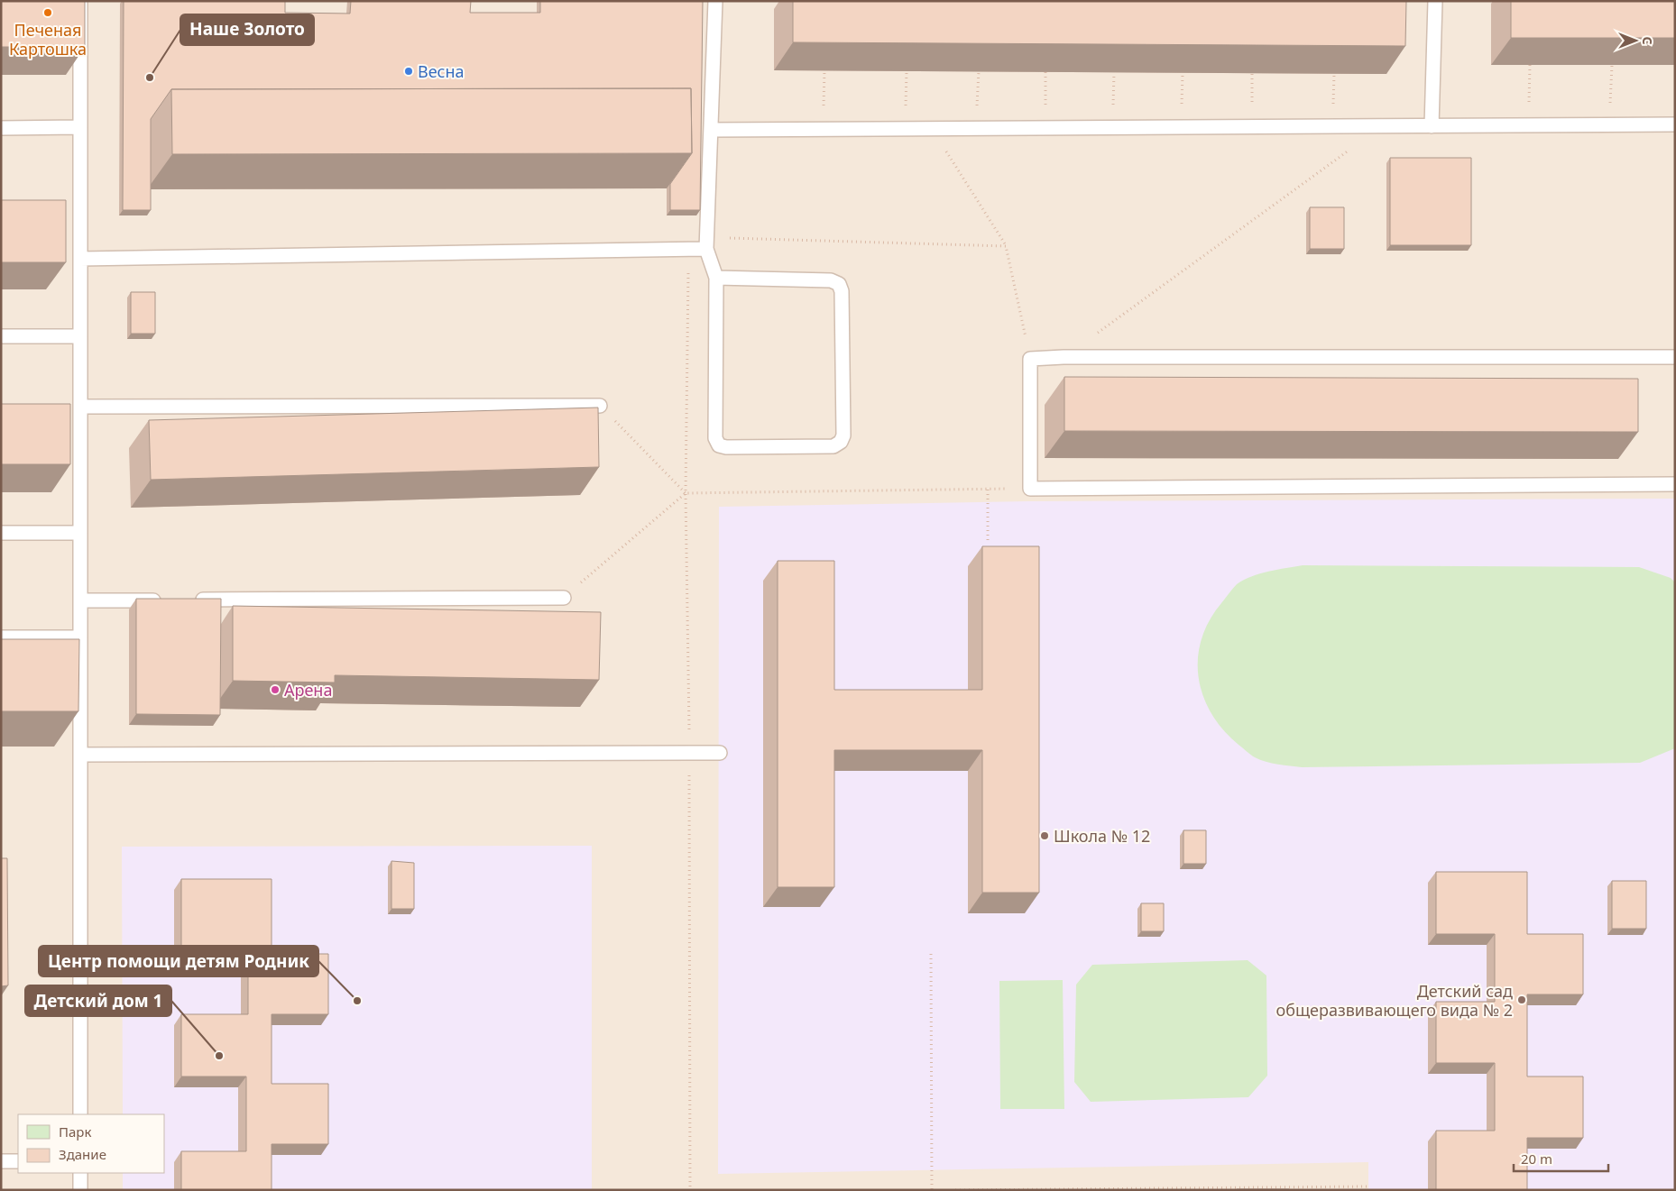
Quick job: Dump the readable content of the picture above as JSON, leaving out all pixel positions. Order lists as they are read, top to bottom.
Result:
{
  "places": [
    "Печеная Картошка",
    "Весна",
    "Наше Золото",
    "Арена",
    "Школа № 12",
    "Детский сад общеразвивающего вида № 2",
    "Центр помощи детям Родник",
    "Детский дом 1"
  ],
  "legend": ["Парк", "Здание"],
  "scale_bar": "20 m",
  "north": "right"
}
